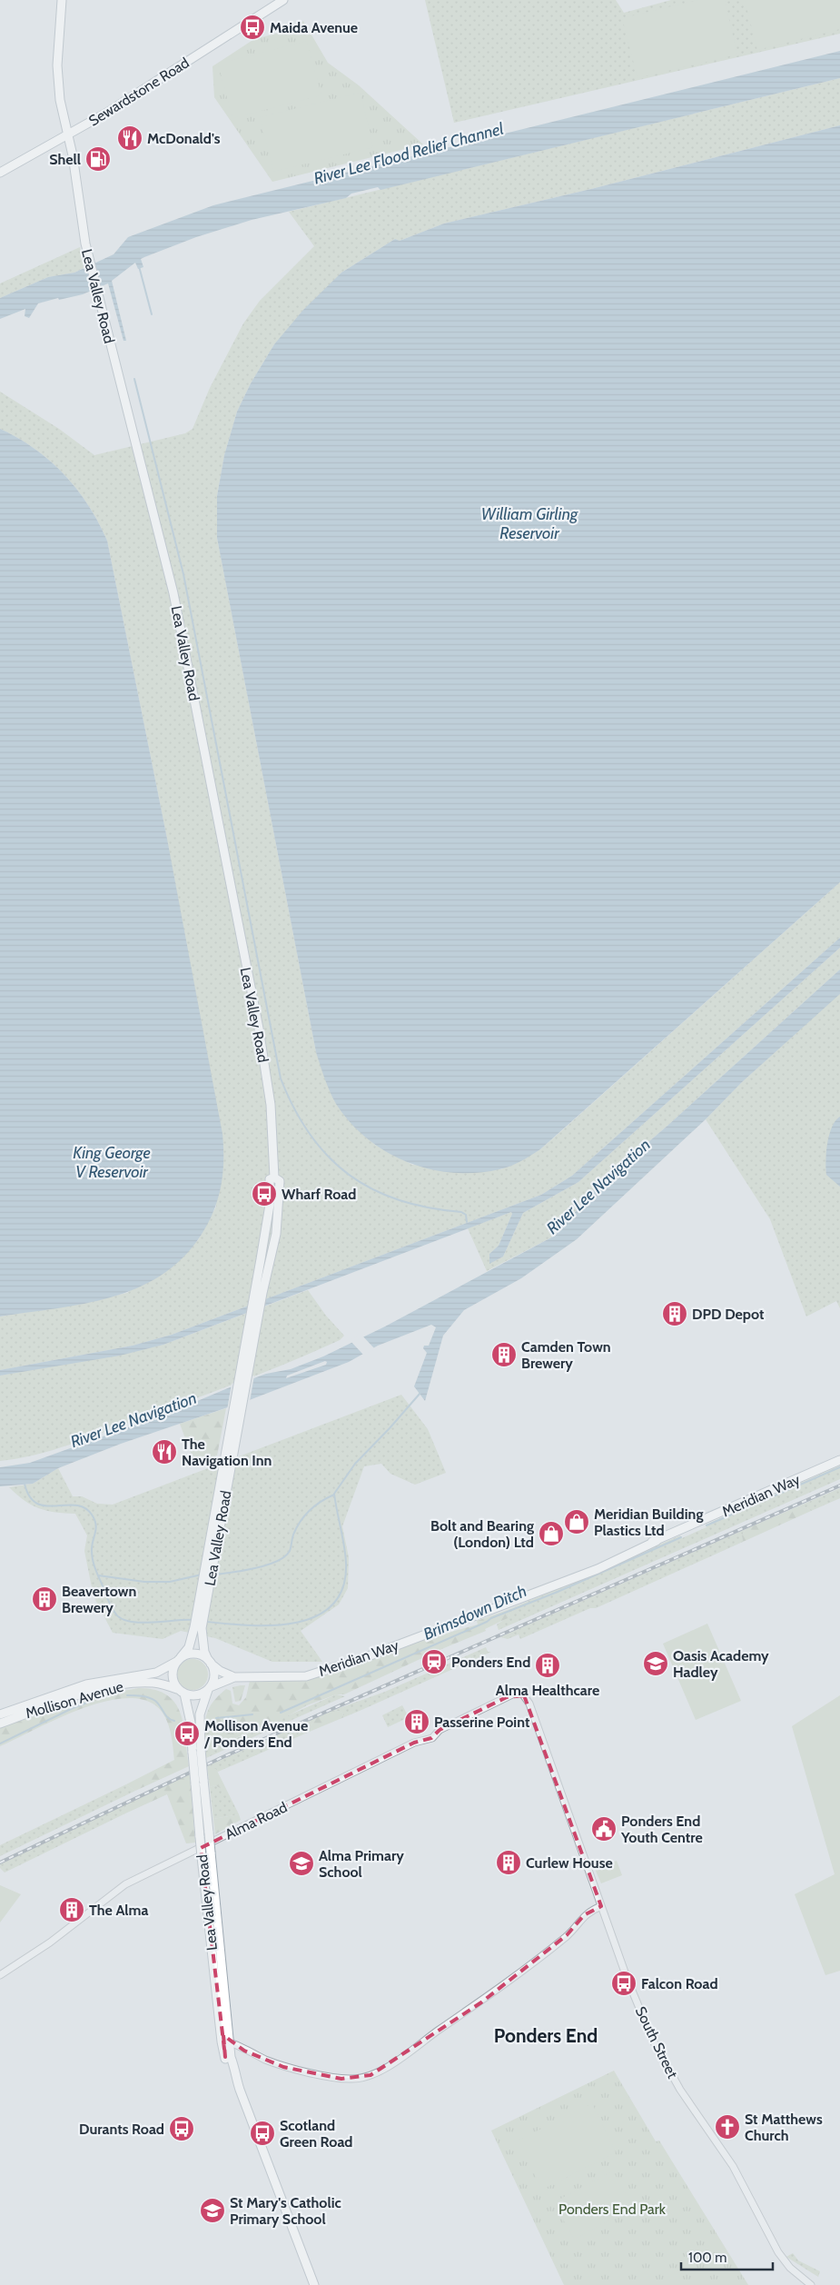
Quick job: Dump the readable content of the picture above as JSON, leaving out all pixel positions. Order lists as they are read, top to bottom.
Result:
{
  "streets": {
    "main road": [
      "Sewardstone Road",
      "Lea Valley Road",
      "Meridian Way",
      "Mollison Avenue"
    ],
    "street": ["Alma Road", "South Street"]
  },
  "crossings": [
    ["Sewardstone Road", "Lea Valley Road"],
    ["Lea Valley Road", "Meridian Way"],
    ["Lea Valley Road", "Mollison Avenue"],
    ["Meridian Way", "Mollison Avenue"],
    ["Alma Road", "South Street"]
  ],
  "districts": ["Ponders End"],
  "water": [
    "River Lee Flood Relief Channel",
    "William Girling Reservoir",
    "King George V Reservoir",
    "River Lee Navigation",
    "Brimsdown Ditch"
  ],
  "parks": ["Ponders End Park"],
  "places": {
    "bus stop": [
      "Maida Avenue",
      "Wharf Road",
      "Mollison Avenue / Ponders End",
      "Falcon Road",
      "Durants Road",
      "Scotland Green Road"
    ],
    "restaurant": ["McDonald's", "The Navigation Inn"],
    "fuel station": ["Shell"],
    "building": [
      "DPD Depot",
      "Camden Town Brewery",
      "Beavertown Brewery",
      "Alma Healthcare",
      "Passerine Point",
      "Curlew House",
      "The Alma"
    ],
    "shop": ["Meridian Building Plastics Ltd", "Bolt and Bearing (London) Ltd"],
    "station": ["Ponders End"],
    "school or university": ["Oasis Academy Hadley", "Alma Primary School", "St Mary's Catholic Primary School"],
    "public building": ["Ponders End Youth Centre"],
    "church": ["St Matthews Church"]
  },
  "scale_bar": "100 m"
}
